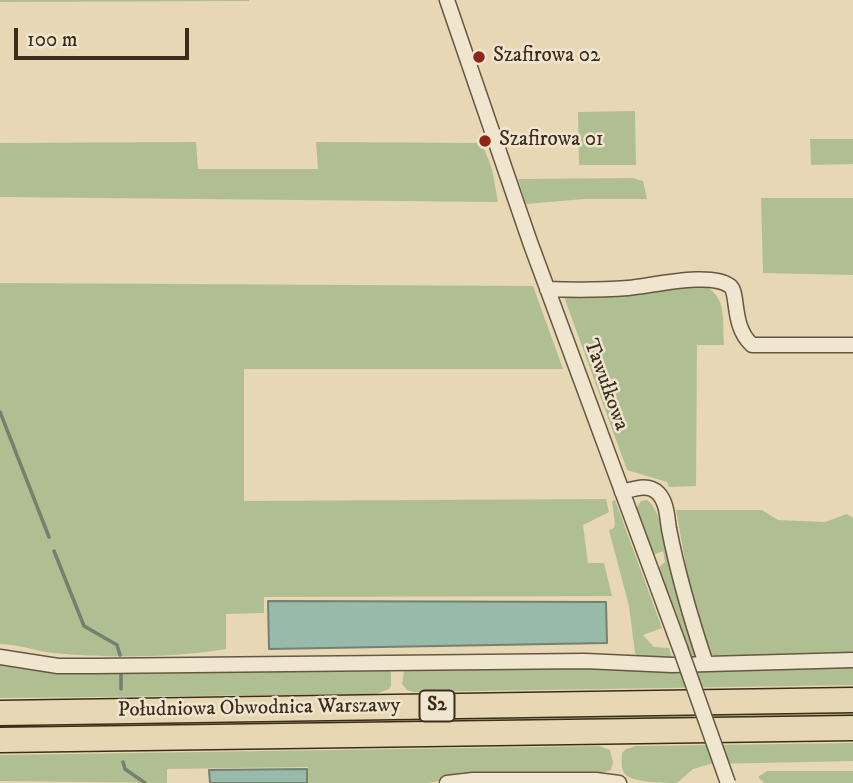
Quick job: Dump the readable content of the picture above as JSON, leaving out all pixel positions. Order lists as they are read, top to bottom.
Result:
{
  "streets": {
    "highway": ["S2", "Południowa Obwodnica Warszawy"],
    "street": ["Tawułkowa"]
  },
  "places": ["Szafirowa 02", "Szafirowa 01"],
  "scale_bar": "100 m"
}
